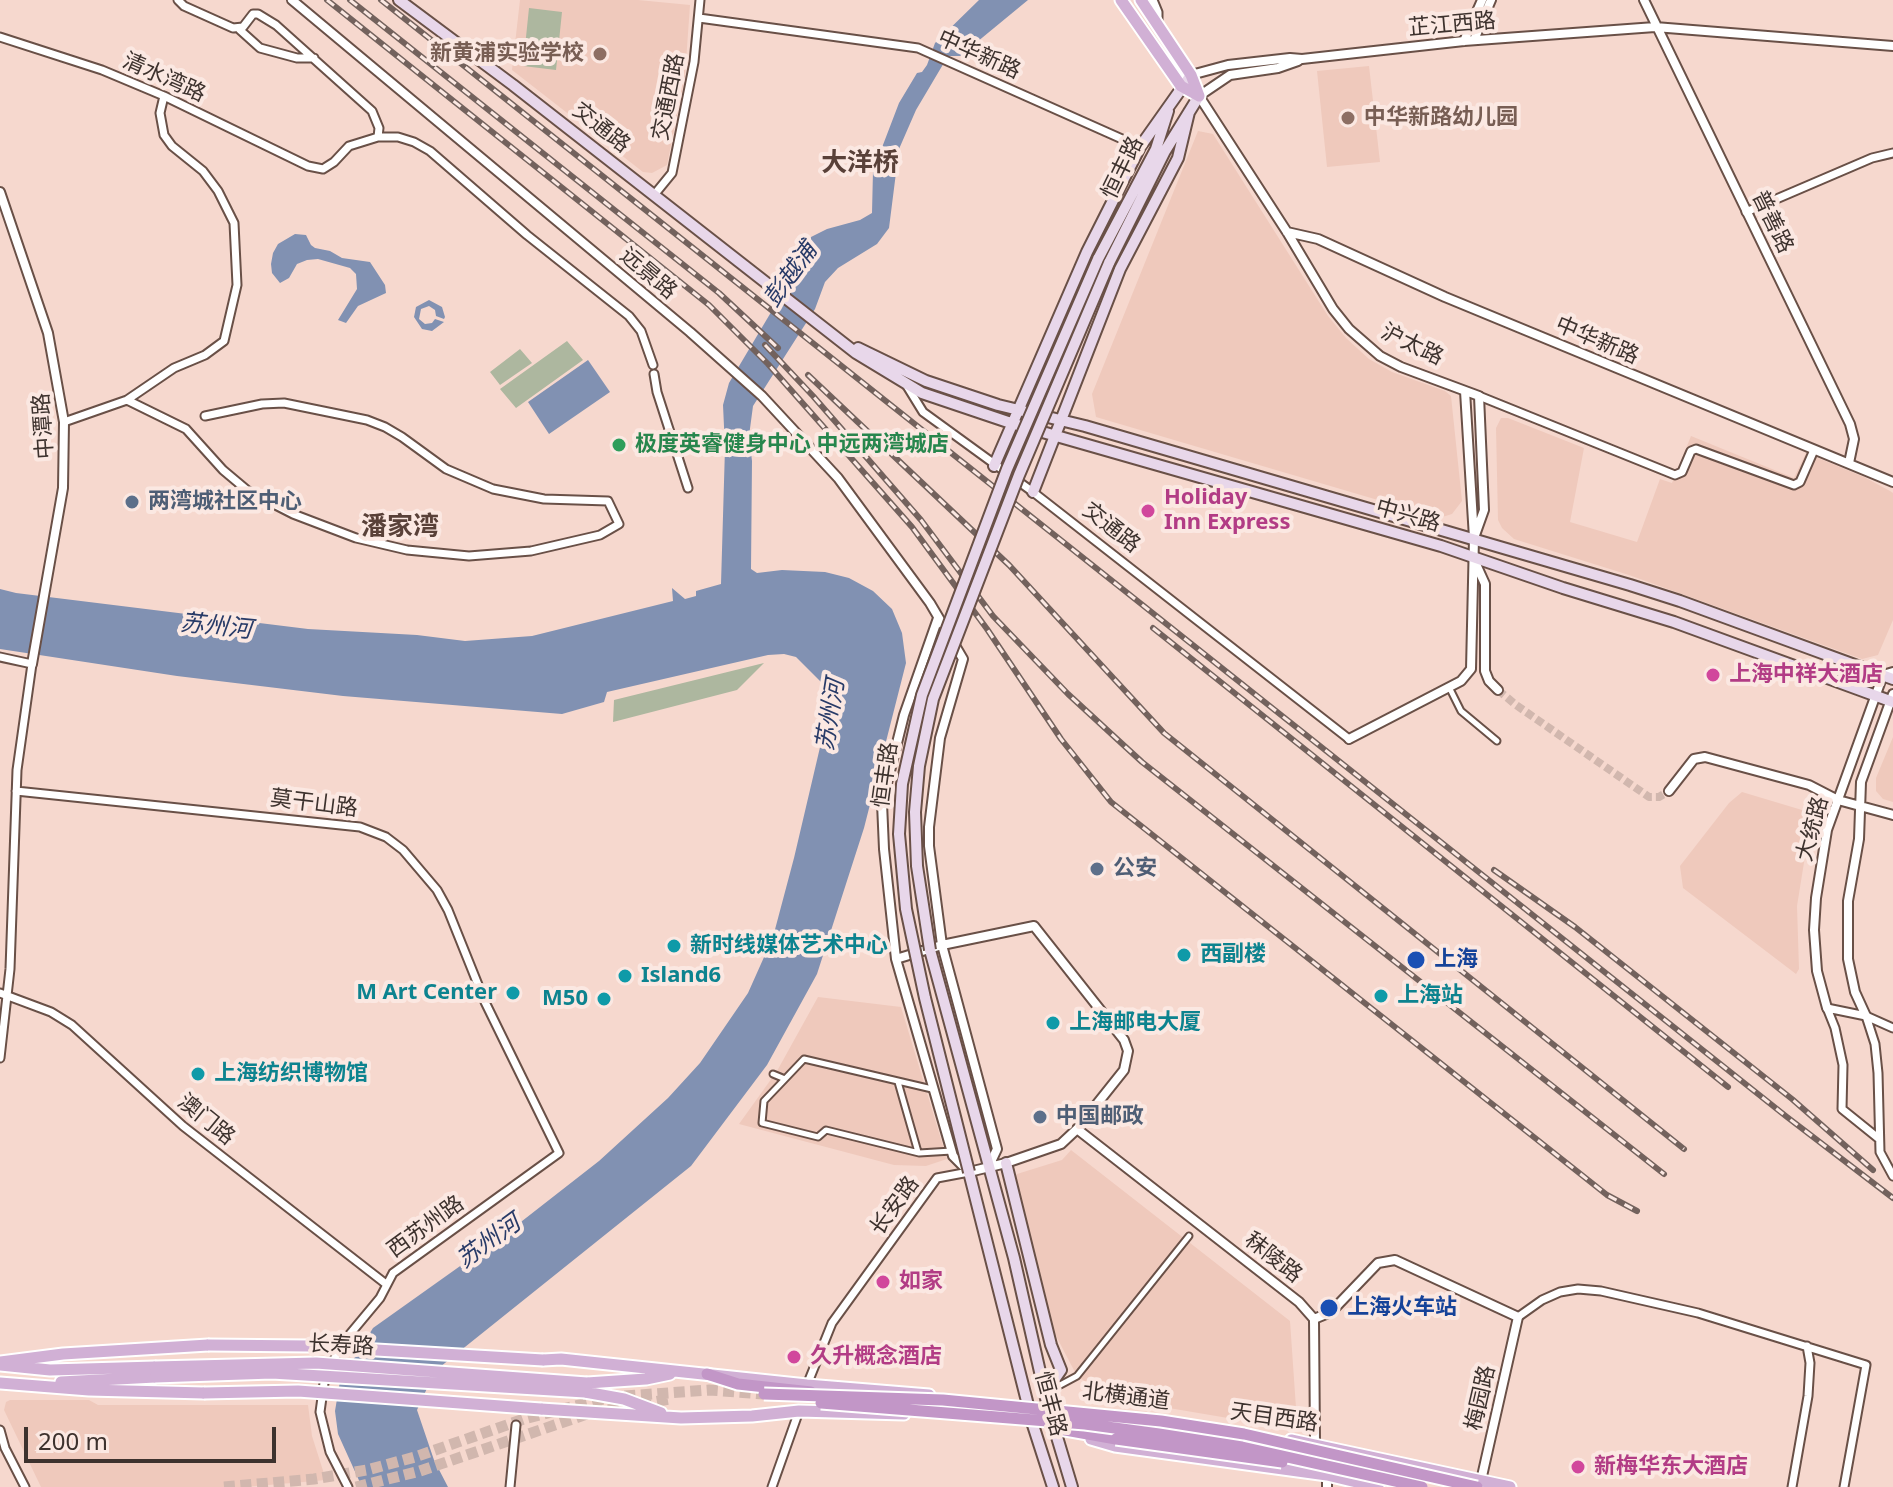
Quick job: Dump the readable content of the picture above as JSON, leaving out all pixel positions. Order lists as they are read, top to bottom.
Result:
{
  "streets": {
    "highway": ["北横通道"],
    "main road": [
      "交通路",
      "恒丰路",
      "沪太路",
      "中兴路",
      "长寿路",
      "天目西路"
    ],
    "street": [
      "芷江西路",
      "中华新路",
      "清水湾路",
      "交通西路",
      "普善路",
      "远景路",
      "中潭路",
      "莫干山路",
      "大统路",
      "澳门路",
      "长安路",
      "西苏州路",
      "秣陵路",
      "梅园路"
    ]
  },
  "crossings": [
    ["芷江西路", "恒丰路"],
    ["芷江西路", "普善路"],
    ["芷江西路", "沪太路"],
    ["中华新路", "交通西路"],
    ["中华新路", "恒丰路"],
    ["中华新路", "普善路"],
    ["中华新路", "沪太路"],
    ["交通西路", "交通路"],
    ["交通路", "恒丰路"],
    ["交通路", "中兴路"],
    ["恒丰路", "远景路"],
    ["恒丰路", "沪太路"],
    ["恒丰路", "中兴路"],
    ["恒丰路", "长安路"],
    ["恒丰路", "长寿路"],
    ["恒丰路", "天目西路"],
    ["远景路", "长安路"],
    ["中兴路", "大统路"],
    ["莫干山路", "西苏州路"],
    ["澳门路", "西苏州路"],
    ["长安路", "秣陵路"],
    ["长安路", "长寿路"],
    ["长寿路", "天目西路"],
    ["北横通道", "梅园路"],
    ["北横通道", "天目西路"],
    ["梅园路", "天目西路"]
  ],
  "districts": ["大洋桥", "潘家湾"],
  "water": ["彭越浦", "苏州河"],
  "places": [
    "新黄浦实验学校",
    "中华新路幼儿园",
    "极度英睿健身中心 中远两湾城店",
    "两湾城社区中心",
    "Holiday Inn Express",
    "上海中祥大酒店",
    "公安",
    "新时线媒体艺术中心",
    "西副楼",
    "上海",
    "Island6",
    "M Art Center",
    "上海站",
    "M50",
    "上海邮电大厦",
    "上海纺织博物馆",
    "中国邮政",
    "如家",
    "上海火车站",
    "久升概念酒店",
    "新梅华东大酒店"
  ],
  "scale_bar": "200 m"
}
